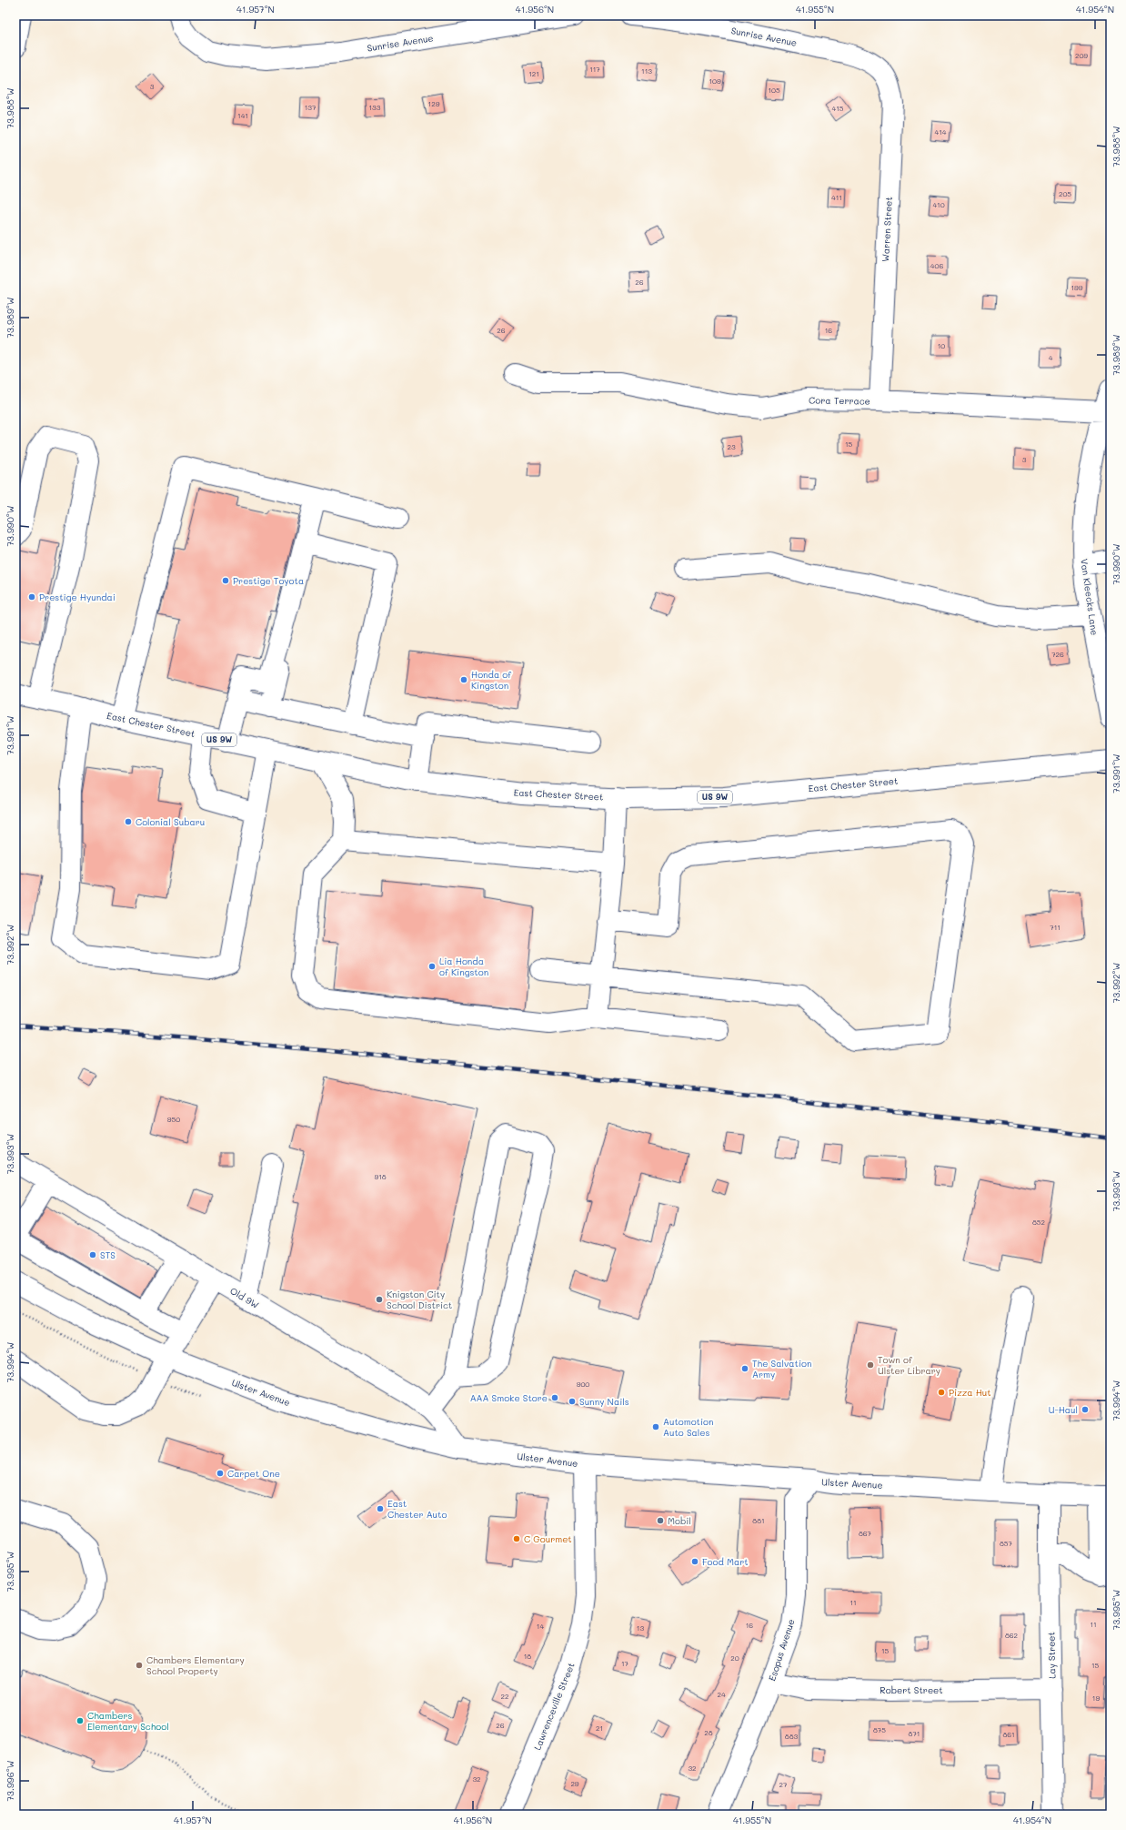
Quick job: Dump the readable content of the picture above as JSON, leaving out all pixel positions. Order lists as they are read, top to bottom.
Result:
{
  "streets": {
    "street": [
      "Sunrise Avenue",
      "Warren Street",
      "Cora Terrace",
      "Van Kleecks Lane",
      "East Chester Street",
      "US 9W",
      "Old 9W",
      "Ulster Avenue",
      "Esopus Avenue",
      "Lay Street",
      "Robert Street",
      "Lawrenceville Street"
    ]
  },
  "crossings": [
    ["Sunrise Avenue", "Warren Street"],
    ["Warren Street", "Cora Terrace"],
    ["Cora Terrace", "Van Kleecks Lane"],
    ["Old 9W", "Ulster Avenue"],
    ["Ulster Avenue", "Esopus Avenue"],
    ["Ulster Avenue", "Lay Street"],
    ["Ulster Avenue", "Lawrenceville Street"],
    ["Esopus Avenue", "Robert Street"],
    ["Lay Street", "Robert Street"]
  ],
  "places": [
    "Prestige Toyota",
    "Prestige Hyundai",
    "Honda of Kingston",
    "Colonial Subaru",
    "Lia Honda of Kingston",
    "STS",
    "Knigston City School District",
    "Town of Ulster Library",
    "The Salvation Army",
    "Pizza Hut",
    "AAA Smoke Store",
    "Sunny Nails",
    "U-Haul",
    "Automotion Auto Sales",
    "Carpet One",
    "East Chester Auto",
    "Mobil",
    "C Gourmet",
    "Food Mart",
    "Chambers Elementary School Property",
    "Chambers Elementary School"
  ],
  "house_numbers": [
    "209",
    "117",
    "113",
    "121",
    "109",
    "3",
    "105",
    "129",
    "137",
    "133",
    "415",
    "141",
    "414",
    "205",
    "411",
    "410",
    "406",
    "26",
    "199",
    "26",
    "16",
    "10",
    "4",
    "15",
    "23",
    "3",
    "726",
    "711",
    "950",
    "918",
    "852",
    "900",
    "881",
    "867",
    "857",
    "11",
    "11",
    "16",
    "14",
    "13",
    "862",
    "15",
    "18",
    "20",
    "17",
    "15",
    "24",
    "22",
    "19",
    "26",
    "21",
    "875",
    "28",
    "871",
    "861",
    "883",
    "32",
    "32",
    "29",
    "27"
  ],
  "coordinates": [
    "41.957°N",
    "41.956°N",
    "41.955°N",
    "41.954°N",
    "73.988°W",
    "73.989°W",
    "73.990°W",
    "73.991°W",
    "73.992°W",
    "73.993°W",
    "73.994°W",
    "73.995°W",
    "73.996°W"
  ]
}
